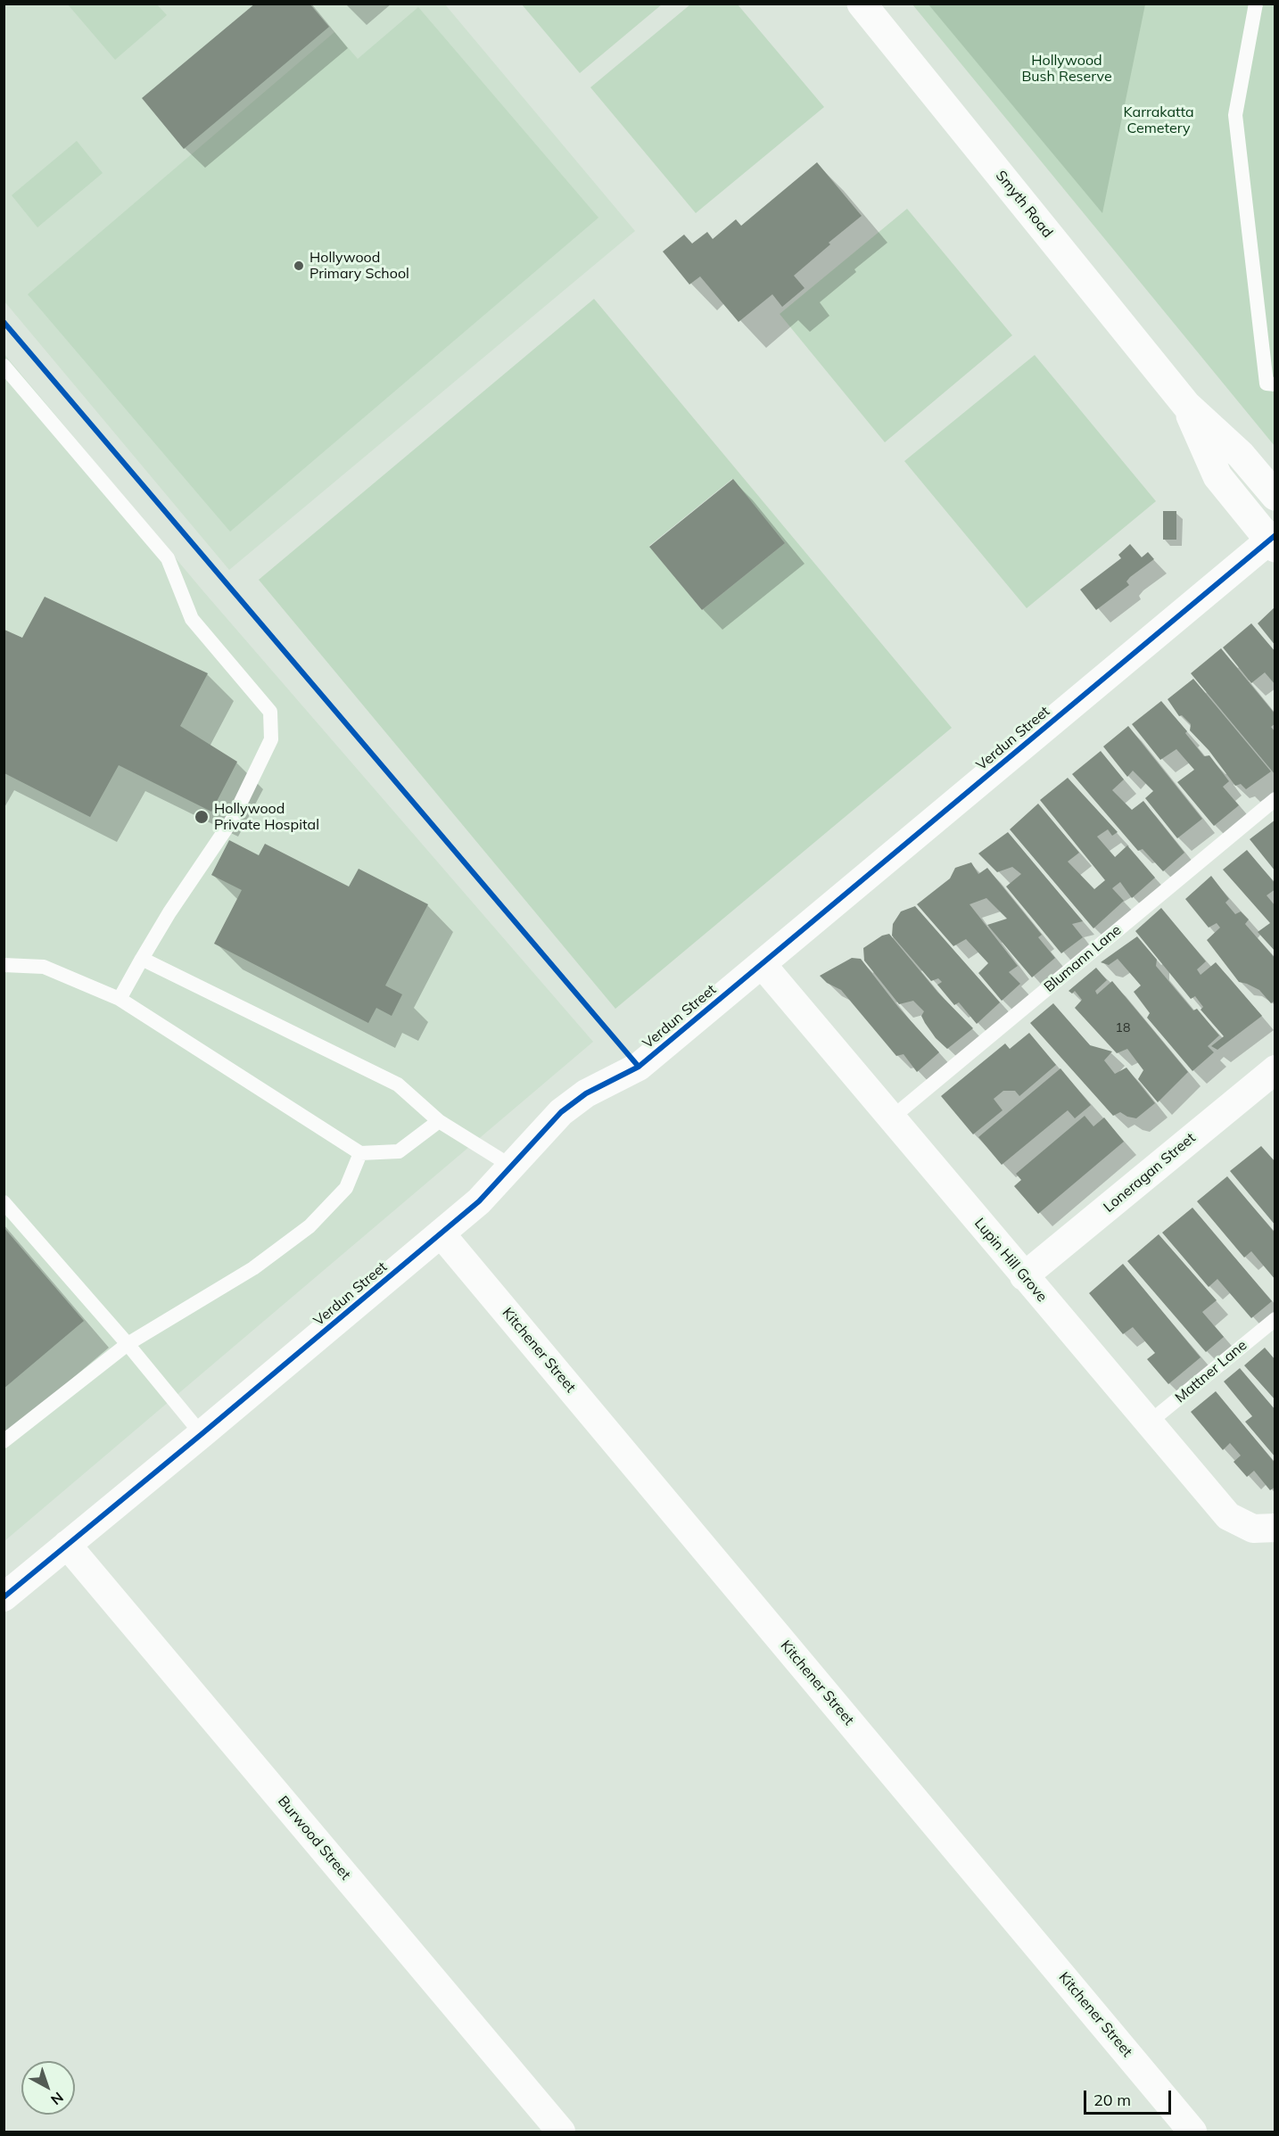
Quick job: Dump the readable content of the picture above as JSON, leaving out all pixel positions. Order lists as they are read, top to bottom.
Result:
{
  "streets": {
    "main road": ["Smyth Road"],
    "street": [
      "Verdun Street",
      "Loneragan Street",
      "Lupin Hill Grove",
      "Kitchener Street",
      "Burwood Street"
    ],
    "lane": ["Blumann Lane", "Mattner Lane"]
  },
  "crossings": [
    ["Smyth Road", "Verdun Street"],
    ["Verdun Street", "Lupin Hill Grove"],
    ["Verdun Street", "Kitchener Street"],
    ["Verdun Street", "Burwood Street"],
    ["Blumann Lane", "Lupin Hill Grove"],
    ["Loneragan Street", "Lupin Hill Grove"],
    ["Lupin Hill Grove", "Mattner Lane"]
  ],
  "parks": ["Hollywood Bush Reserve", "Karrakatta Cemetery"],
  "places": ["Hollywood Primary School", "Hollywood Private Hospital"],
  "house_numbers": ["18"],
  "scale_bar": "20 m",
  "north": "bottom right"
}
